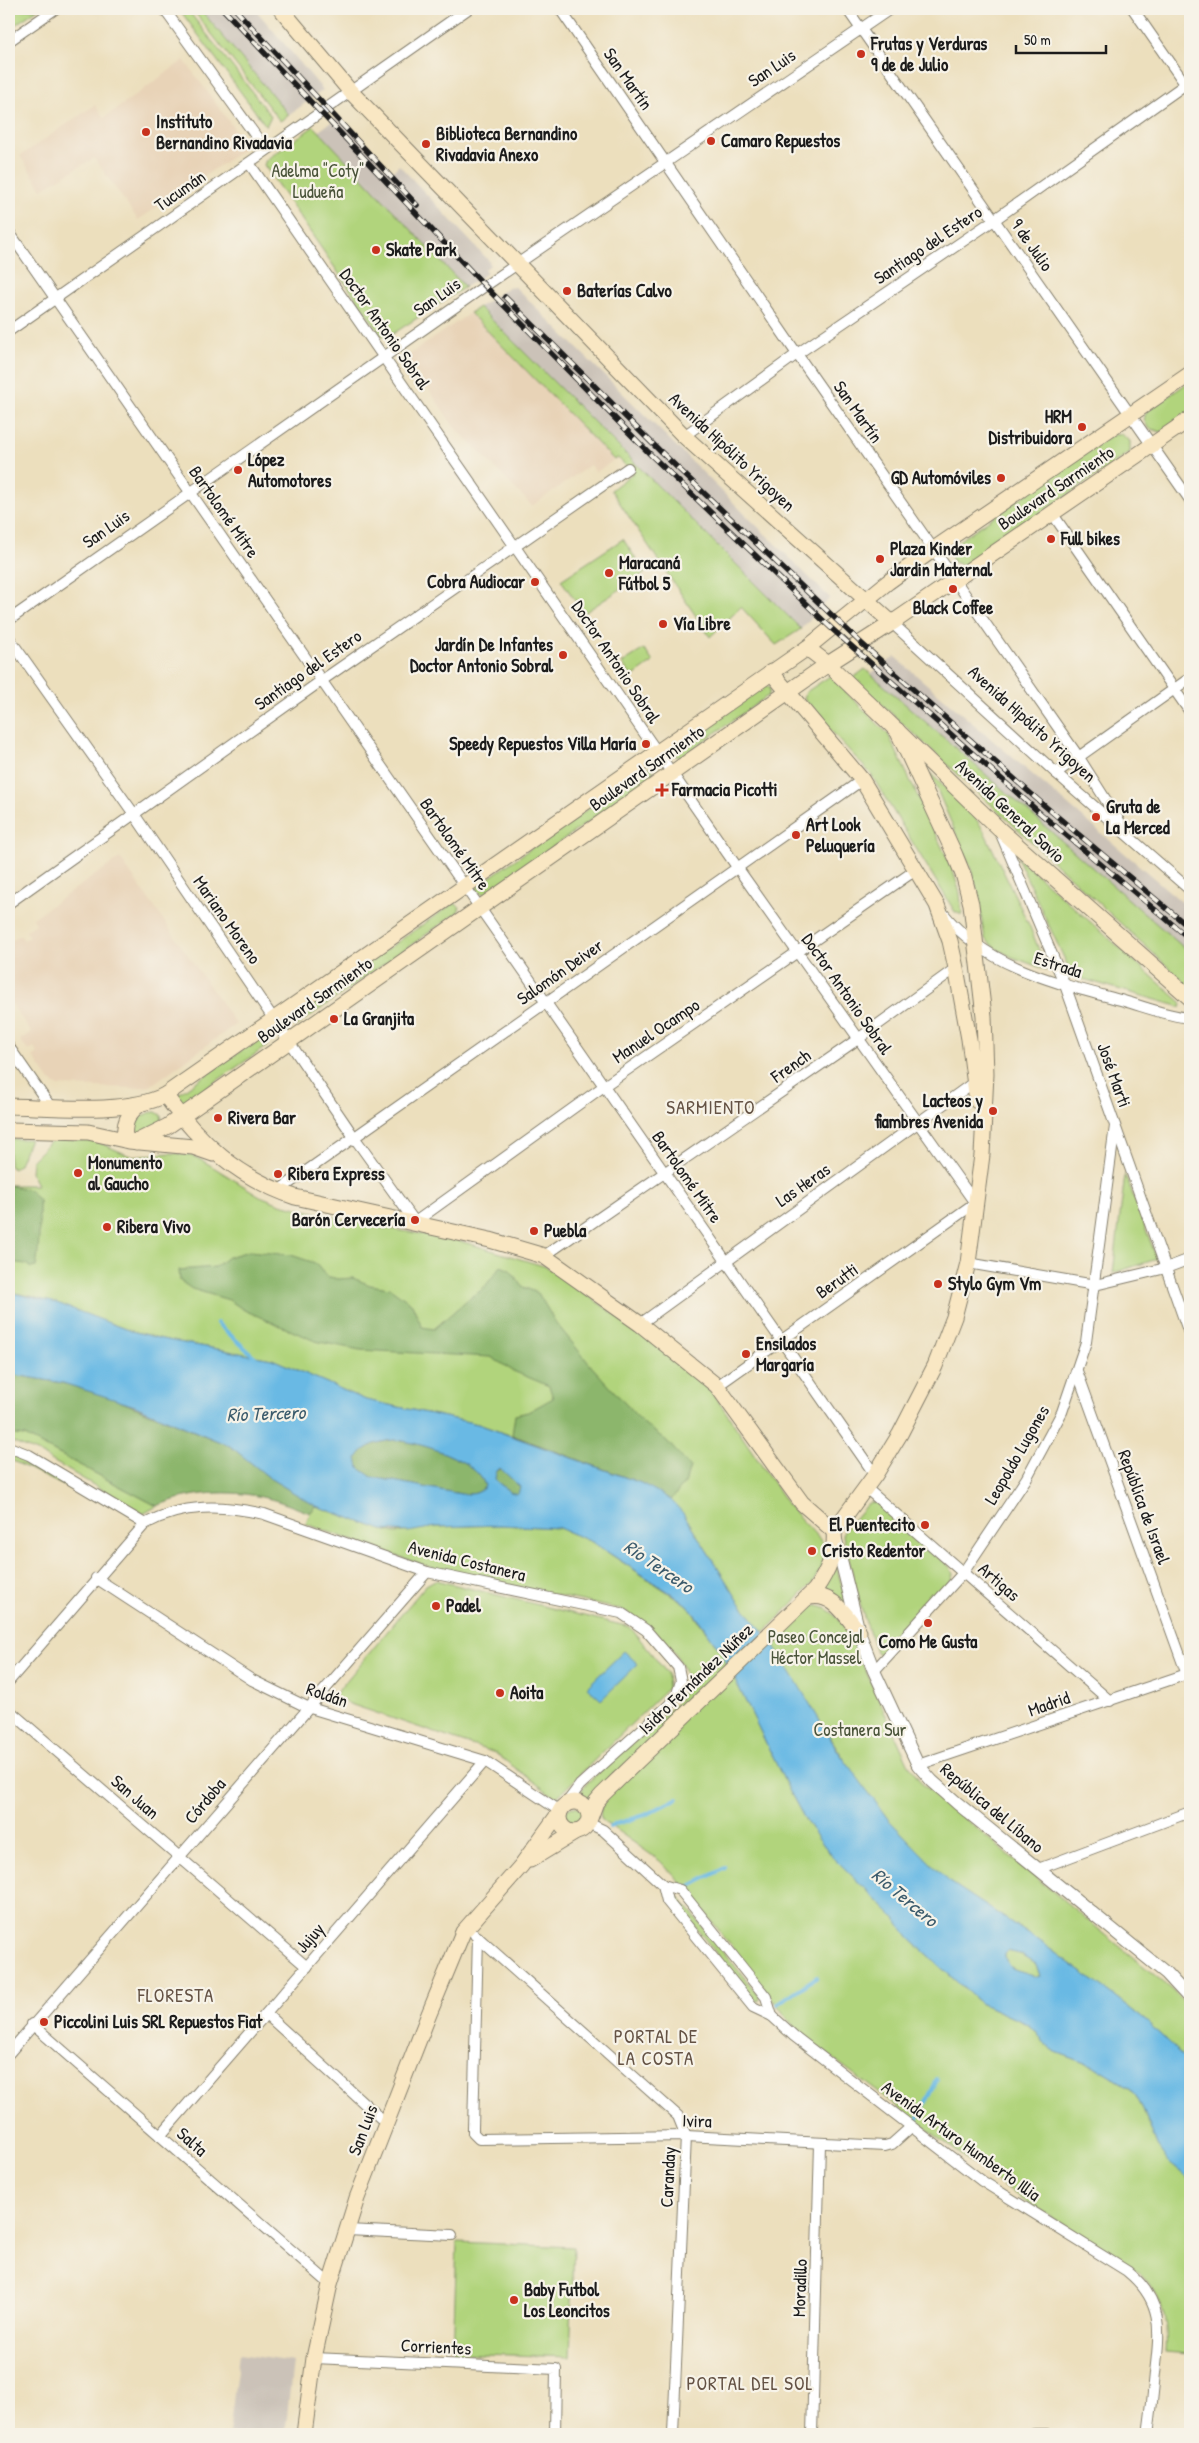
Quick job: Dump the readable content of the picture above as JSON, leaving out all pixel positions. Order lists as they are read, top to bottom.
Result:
{
  "streets": {
    "main road": [
      "San Luis",
      "Avenida Hipólito Yrigoyen",
      "Boulevard Sarmiento",
      "Avenida General Savio",
      "Isidro Fernández Núñez"
    ],
    "street": [
      "San Martín",
      "Tucumán",
      "Santiago del Estero",
      "9 de Julio",
      "Doctor Antonio Sobral",
      "Bartolomé Mitre",
      "Mariano Moreno",
      "Estrada",
      "Salomón Deiver",
      "Manuel Ocampo",
      "French",
      "José Marti",
      "Las Heras",
      "Berutti",
      "Leopoldo Lugones",
      "República de Israel",
      "Avenida Costanera",
      "Artigas",
      "Roldán",
      "Madrid",
      "San Juan",
      "Córdoba",
      "República del Líbano",
      "Jujuy",
      "Ivira",
      "Avenida Arturo Humberto Illia",
      "Salta",
      "Caranday",
      "Moradillo",
      "Corrientes"
    ]
  },
  "crossings": [
    ["San Luis", "San Martín"],
    ["San Luis", "9 de Julio"],
    ["San Luis", "Doctor Antonio Sobral"],
    ["San Luis", "Avenida Hipólito Yrigoyen"],
    ["San Luis", "Bartolomé Mitre"],
    ["San Luis", "Avenida Costanera"],
    ["San Luis", "Roldán"],
    ["San Luis", "Ivira"],
    ["San Luis", "Avenida Arturo Humberto Illia"],
    ["San Luis", "Salta"],
    ["San Luis", "Caranday"],
    ["San Luis", "Corrientes"],
    ["San Martín", "Santiago del Estero"],
    ["San Martín", "Avenida Hipólito Yrigoyen"],
    ["San Martín", "Boulevard Sarmiento"],
    ["Tucumán", "Doctor Antonio Sobral"],
    ["Tucumán", "Avenida Hipólito Yrigoyen"],
    ["Tucumán", "Bartolomé Mitre"],
    ["Santiago del Estero", "9 de Julio"],
    ["Santiago del Estero", "Doctor Antonio Sobral"],
    ["Santiago del Estero", "Avenida Hipólito Yrigoyen"],
    ["Santiago del Estero", "Bartolomé Mitre"],
    ["Santiago del Estero", "Mariano Moreno"],
    ["9 de Julio", "Boulevard Sarmiento"],
    ["Doctor Antonio Sobral", "Boulevard Sarmiento"],
    ["Doctor Antonio Sobral", "Salomón Deiver"],
    ["Doctor Antonio Sobral", "Manuel Ocampo"],
    ["Doctor Antonio Sobral", "French"],
    ["Doctor Antonio Sobral", "Las Heras"],
    ["Doctor Antonio Sobral", "Berutti"],
    ["Avenida Hipólito Yrigoyen", "Boulevard Sarmiento"],
    ["Boulevard Sarmiento", "Bartolomé Mitre"],
    ["Boulevard Sarmiento", "Avenida General Savio"],
    ["Boulevard Sarmiento", "Mariano Moreno"],
    ["Bartolomé Mitre", "Salomón Deiver"],
    ["Bartolomé Mitre", "Manuel Ocampo"],
    ["Bartolomé Mitre", "French"],
    ["Bartolomé Mitre", "Las Heras"],
    ["Bartolomé Mitre", "Berutti"],
    ["Avenida General Savio", "José Marti"],
    ["Mariano Moreno", "Salomón Deiver"],
    ["Mariano Moreno", "Manuel Ocampo"],
    ["Estrada", "José Marti"],
    ["José Marti", "Leopoldo Lugones"],
    ["Leopoldo Lugones", "República de Israel"],
    ["Leopoldo Lugones", "Artigas"],
    ["Leopoldo Lugones", "República del Líbano"],
    ["República de Israel", "Madrid"],
    ["Avenida Costanera", "Roldán"],
    ["Avenida Costanera", "Córdoba"],
    ["Avenida Costanera", "Avenida Arturo Humberto Illia"],
    ["Artigas", "Madrid"],
    ["Isidro Fernández Núñez", "República del Líbano"],
    ["Roldán", "Córdoba"],
    ["Roldán", "Jujuy"],
    ["Roldán", "Avenida Arturo Humberto Illia"],
    ["Madrid", "República del Líbano"],
    ["San Juan", "Córdoba"],
    ["San Juan", "Jujuy"],
    ["Córdoba", "Salta"],
    ["Jujuy", "Salta"],
    ["Ivira", "Avenida Arturo Humberto Illia"],
    ["Ivira", "Caranday"],
    ["Ivira", "Moradillo"]
  ],
  "districts": [
    "SARMIENTO",
    "FLORESTA",
    "PORTAL DE LA COSTA",
    "PORTAL DEL SOL"
  ],
  "water": ["Río Tercero"],
  "parks": ["Adelma \"Coty\" Ludueña", "Paseo Concejal Héctor Massel", "Costanera Sur"],
  "places": {
    "other": [
      "Frutas y Verduras 9 de de Julio",
      "Instituto Bernandino Rivadavia",
      "Camaro Repuestos",
      "Biblioteca Bernandino Rivadavia Anexo",
      "Skate Park",
      "Baterías Calvo",
      "HRM Distribuidora",
      "López Automotores",
      "GD Automóviles",
      "Full bikes",
      "Plaza Kinder Jardin Maternal",
      "Maracaná Fútbol 5",
      "Cobra Audiocar",
      "Black Coffee",
      "Vía Libre",
      "Jardín De Infantes Doctor Antonio Sobral",
      "Speedy Repuestos Villa María",
      "Gruta de La Merced",
      "Art Look Peluquería",
      "La Granjita",
      "Lacteos y fiambres Avenida",
      "Rivera Bar",
      "Monumento al Gaucho",
      "Ribera Express",
      "Barón Cervecería",
      "Ribera Vivo",
      "Puebla",
      "Stylo Gym Vm",
      "Ensilados Margaría",
      "El Puentecito",
      "Cristo Redentor",
      "Padel",
      "Como Me Gusta",
      "Aoita",
      "Piccolini Luis SRL Repuestos Fiat",
      "Baby Futbol Los Leoncitos"
    ],
    "health": ["Farmacia Picotti"]
  },
  "scale_bar": "50 m"
}
